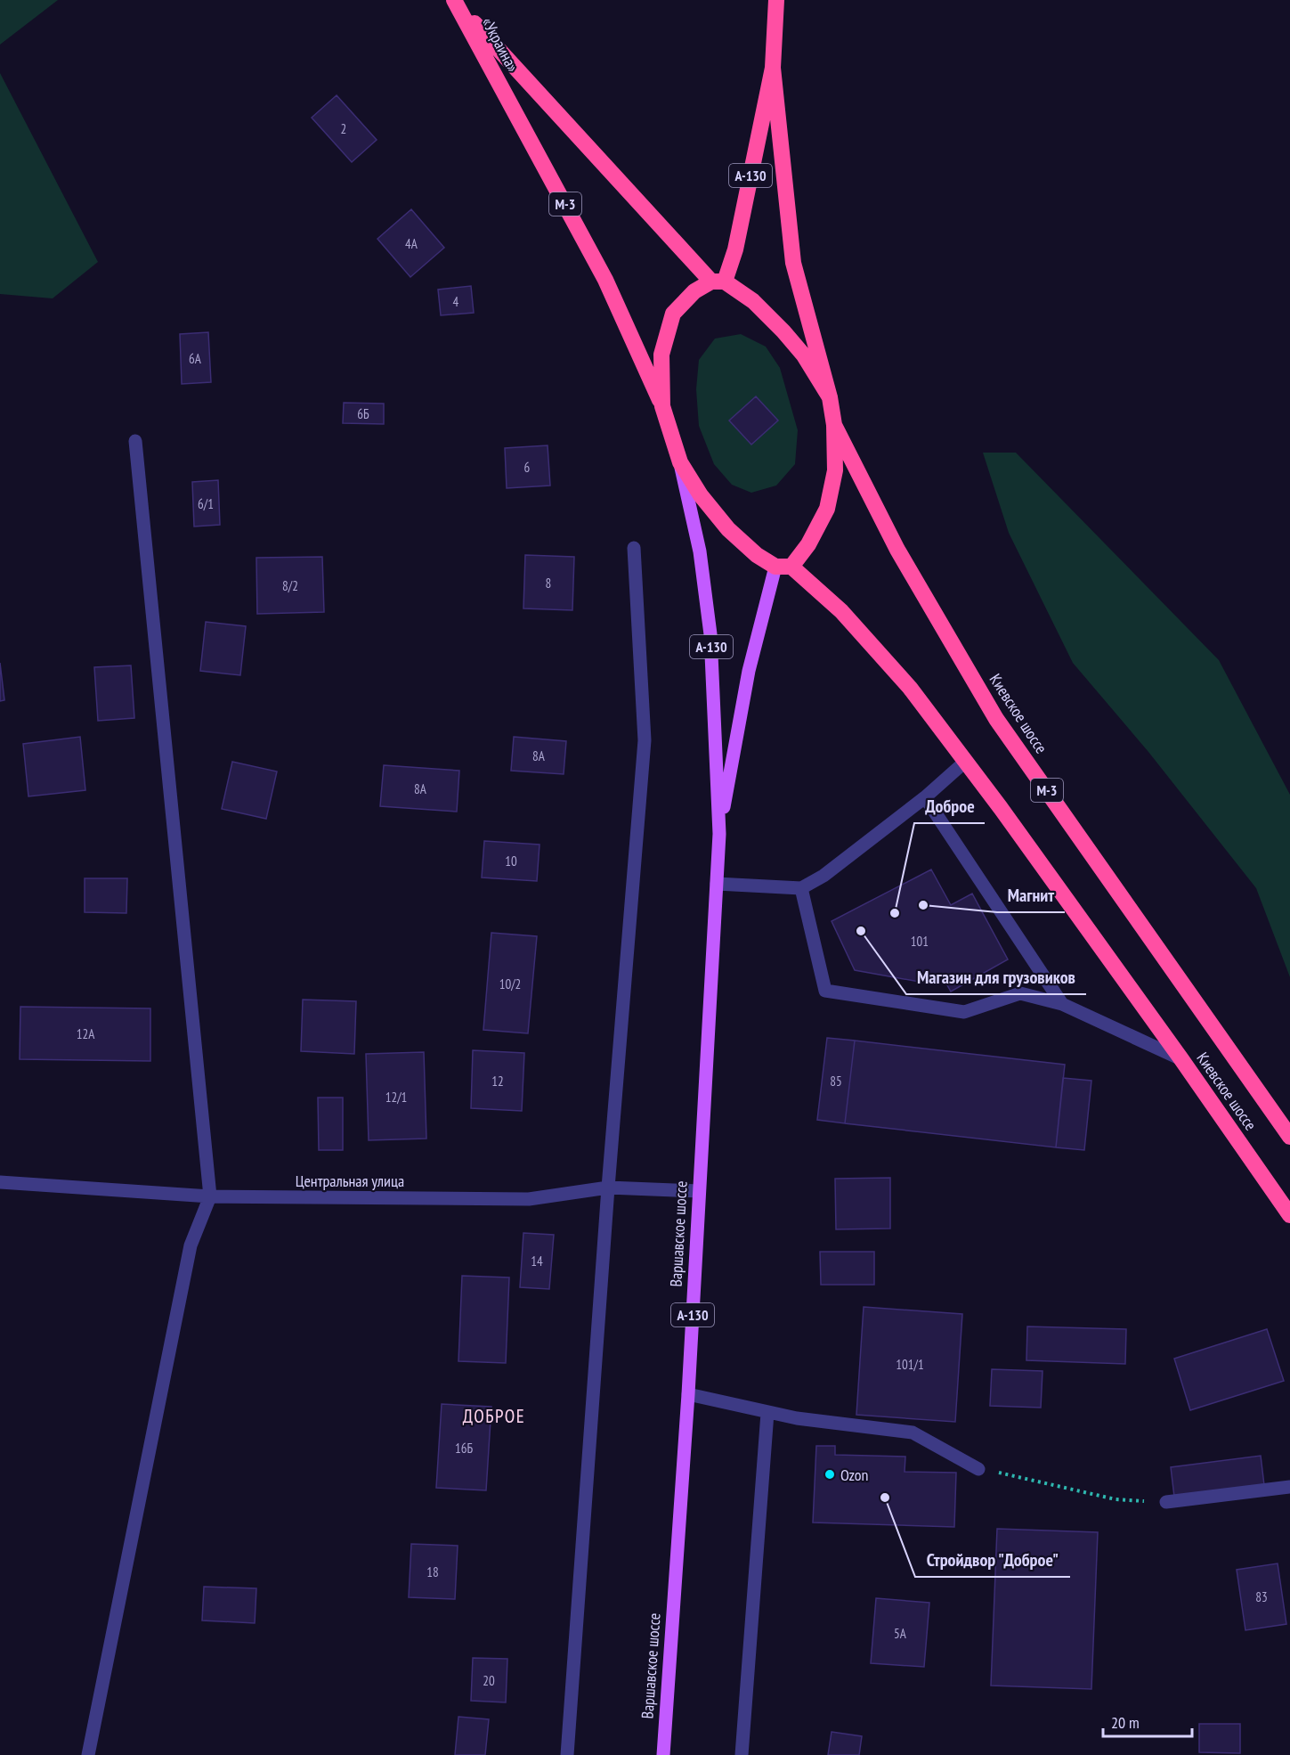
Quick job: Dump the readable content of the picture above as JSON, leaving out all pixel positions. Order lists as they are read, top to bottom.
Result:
{
  "streets": {
    "highway": [
      "«Украина»",
      "А-130",
      "М-3",
      "Киевское шоссе"
    ],
    "main road": ["Варшавское шоссе"],
    "street": ["Центральная улица"]
  },
  "crossings": [
    ["«Украина»", "А-130"],
    ["«Украина»", "М-3"],
    ["А-130", "М-3"],
    ["А-130", "Киевское шоссе"],
    ["А-130", "Варшавское шоссе"],
    ["М-3", "Киевское шоссе"],
    ["Центральная улица", "Варшавское шоссе"]
  ],
  "districts": ["ДОБРОЕ"],
  "places": [
    "Магнит",
    "Доброе",
    "Магазин для грузовиков",
    "Ozon",
    "Стройдвор \"Доброе\""
  ],
  "house_numbers": [
    "2",
    "4А",
    "4",
    "6А",
    "6Б",
    "6",
    "6/1",
    "8",
    "8/2",
    "8А",
    "8А",
    "10",
    "101",
    "10/2",
    "12А",
    "12",
    "85",
    "12/1",
    "14",
    "101/1",
    "16Б",
    "18",
    "83",
    "5А",
    "20"
  ],
  "scale_bar": "20 m"
}
